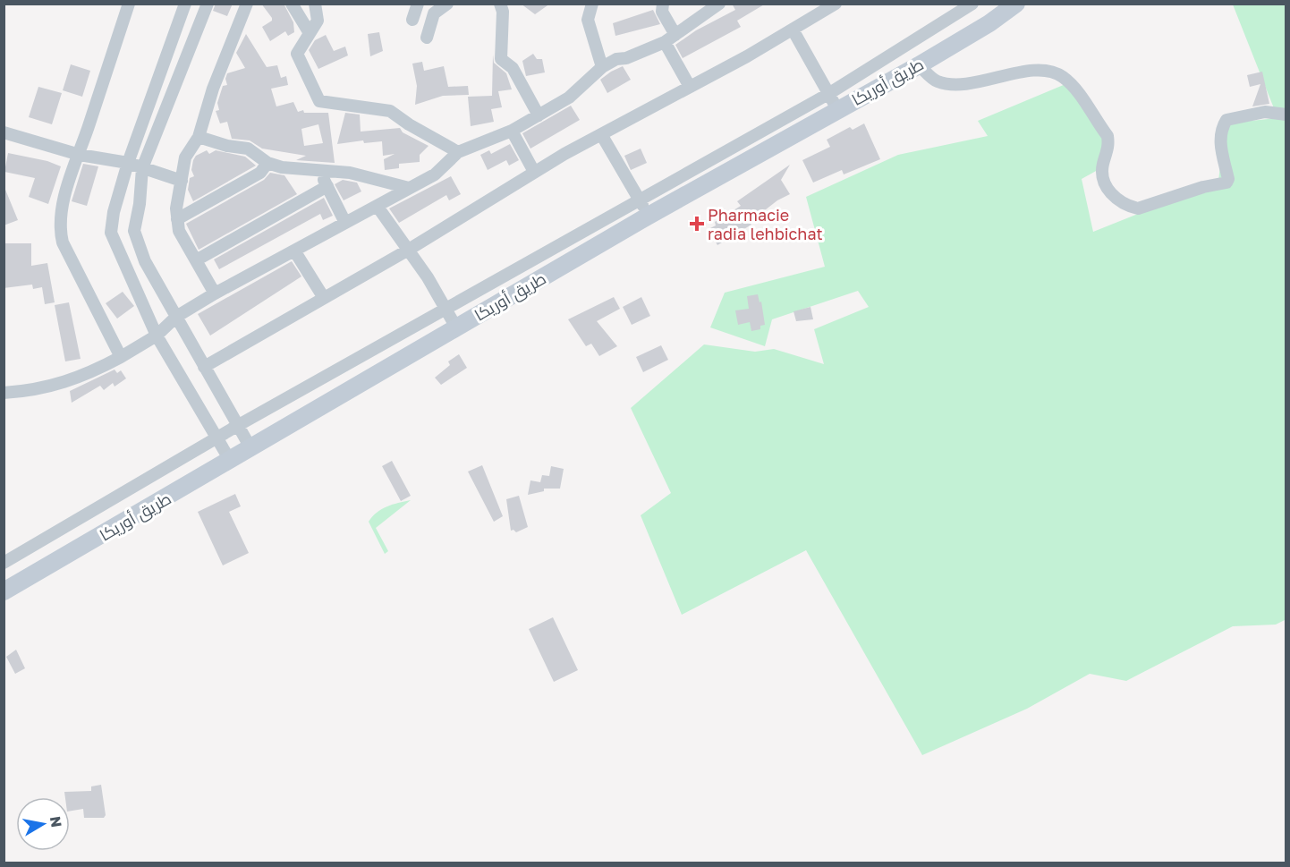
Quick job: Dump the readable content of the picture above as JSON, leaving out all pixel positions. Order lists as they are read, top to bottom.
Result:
{
  "streets": {
    "street": ["طريق أوريكا"]
  },
  "places": {
    "health": ["Pharmacie radia lehbichat"]
  },
  "north": "right"
}
